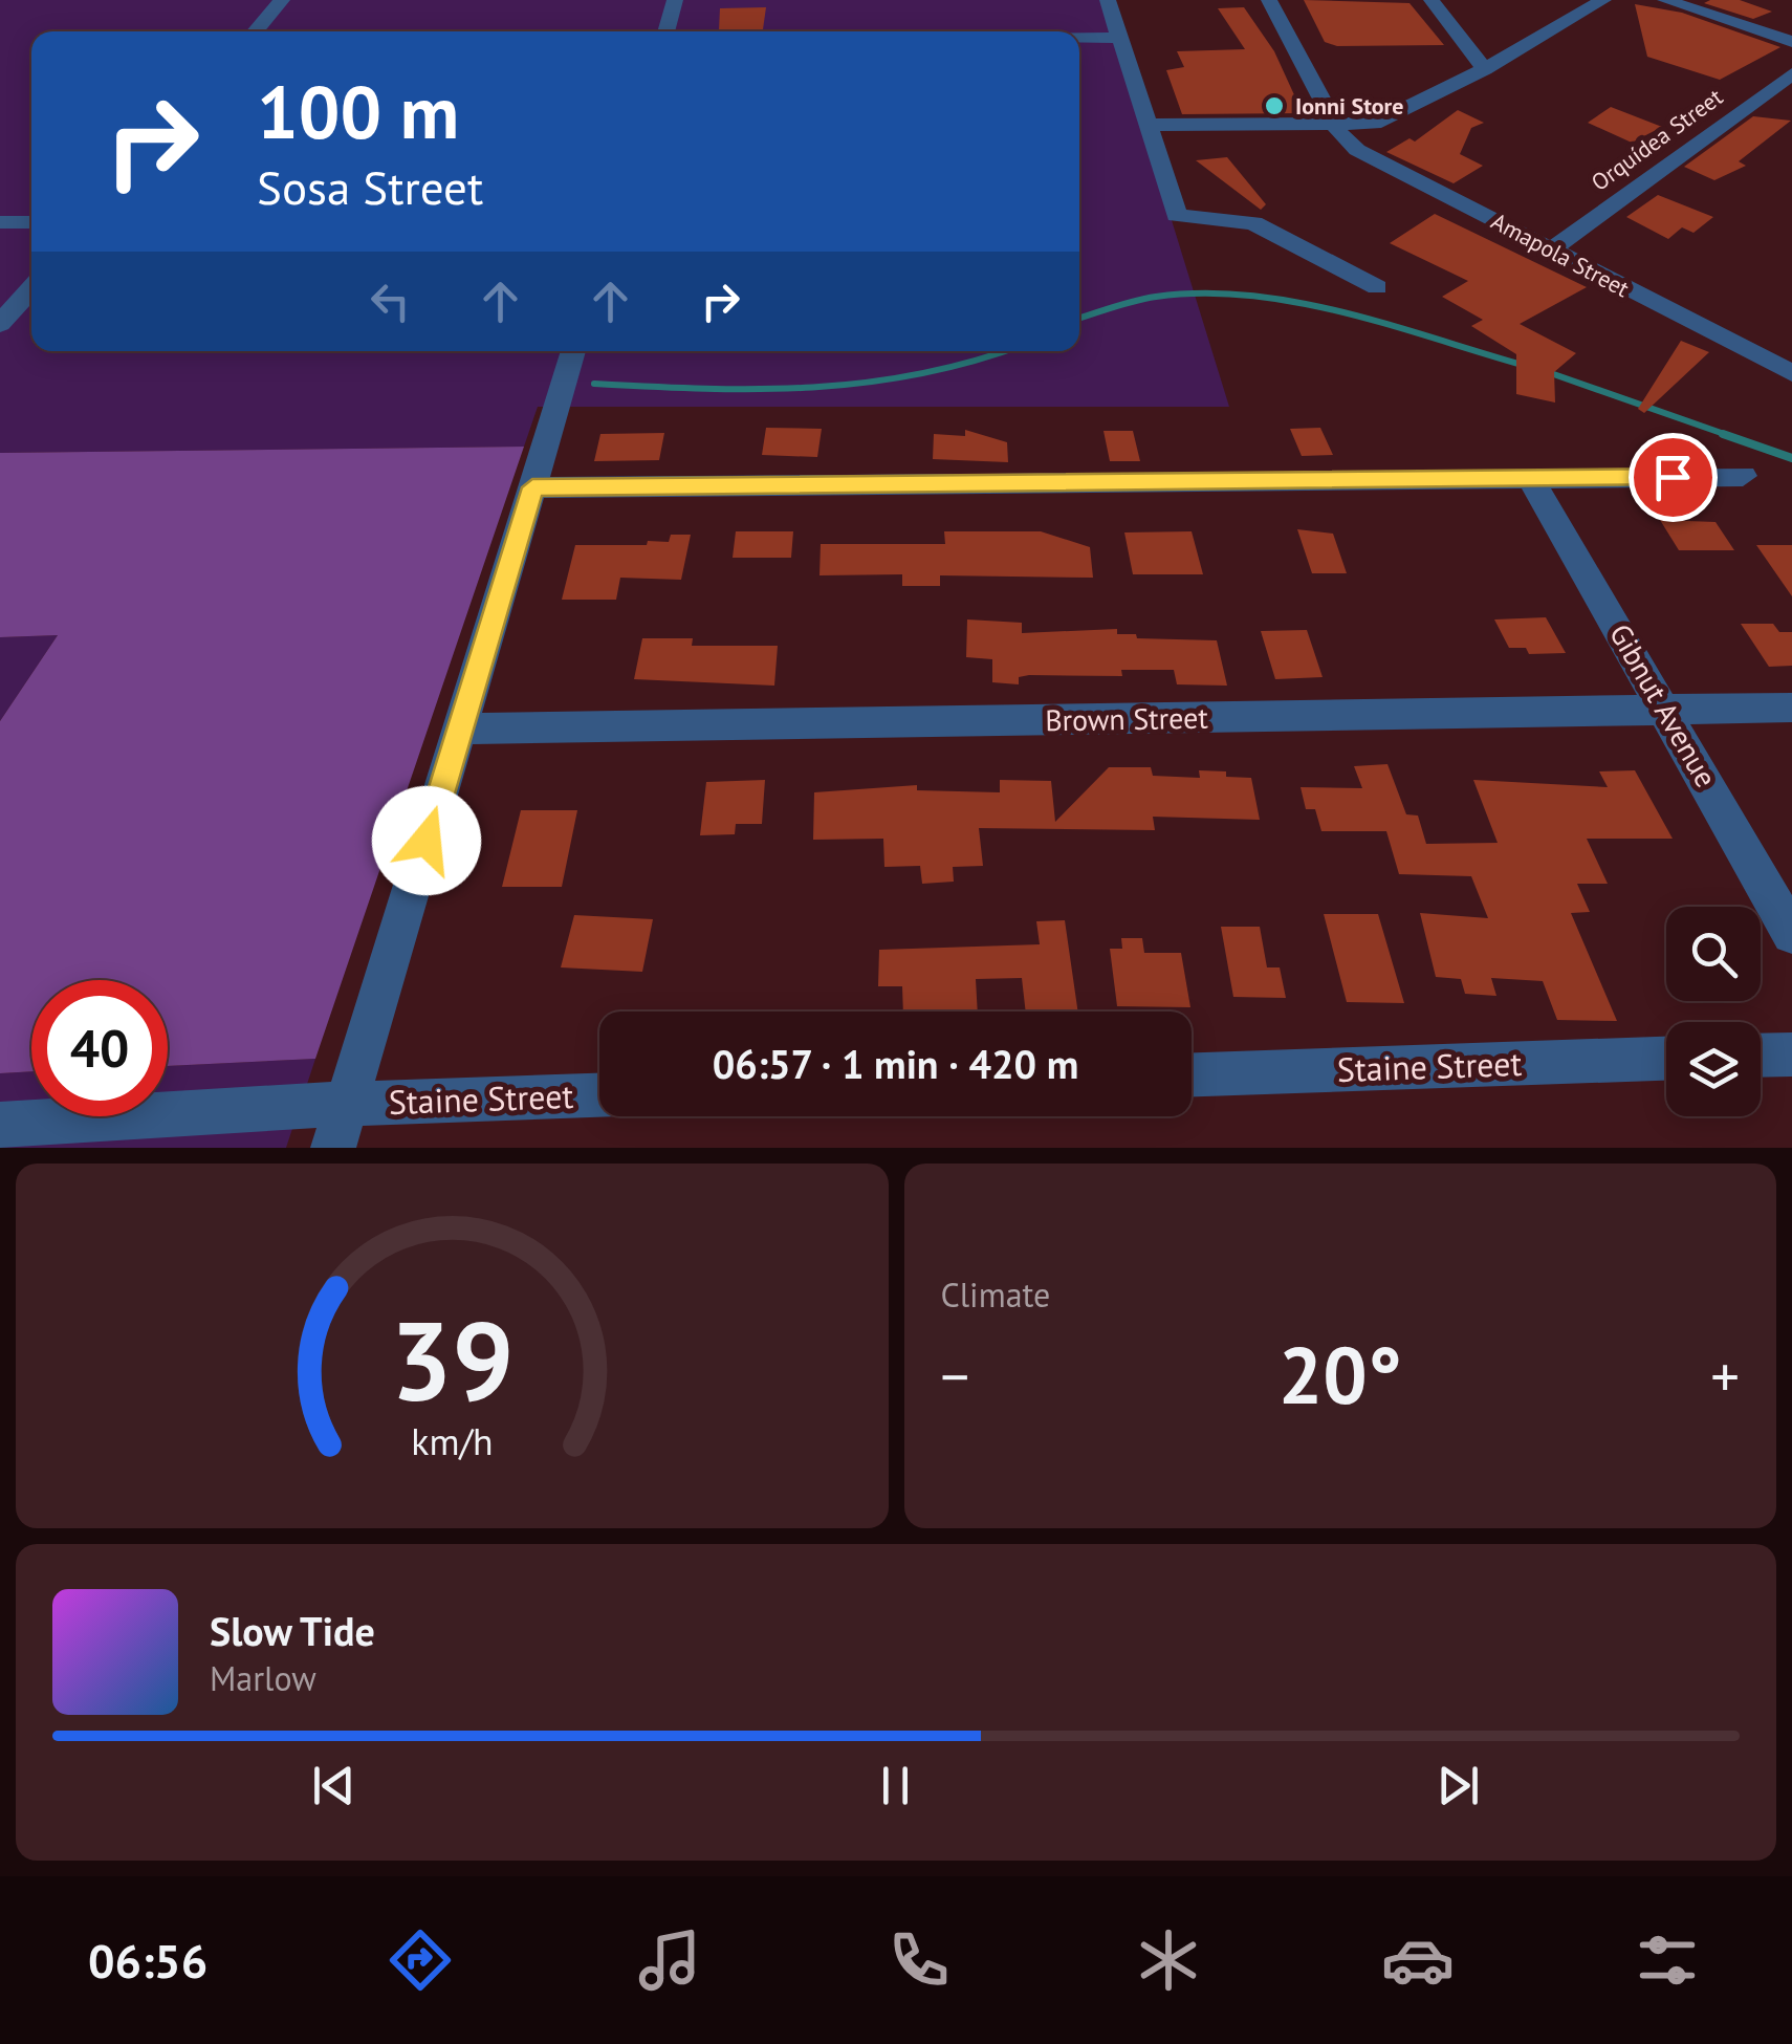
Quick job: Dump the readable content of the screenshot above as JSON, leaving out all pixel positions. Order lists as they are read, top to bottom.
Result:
{
  "streets": {
    "street": [
      "Orquídea Street",
      "Amapola Street",
      "Gibnut Avenue",
      "Brown Street",
      "Staine Street"
    ]
  },
  "crossings": [
    ["Orquídea Street", "Amapola Street"],
    ["Gibnut Avenue", "Brown Street"]
  ],
  "places": ["Ionni Store"],
  "page": {
    "turn": ["100 m", "Sosa Street"],
    "limit": "40",
    "trip": "06:57 · 1 min · 420 m",
    "tile": "Climate",
    "heat": ["−", "20°", "+"],
    "song": ["Slow Tide", "Marlow"],
    "tabs": "06:56",
    "gauge": ["39", "km/h"]
  }
}
